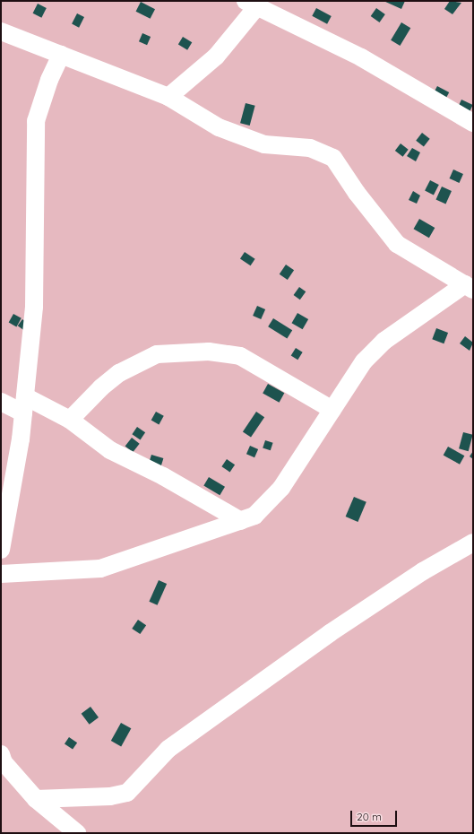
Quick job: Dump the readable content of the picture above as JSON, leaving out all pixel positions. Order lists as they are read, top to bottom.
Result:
{
  "scale_bar": "20 m"
}
